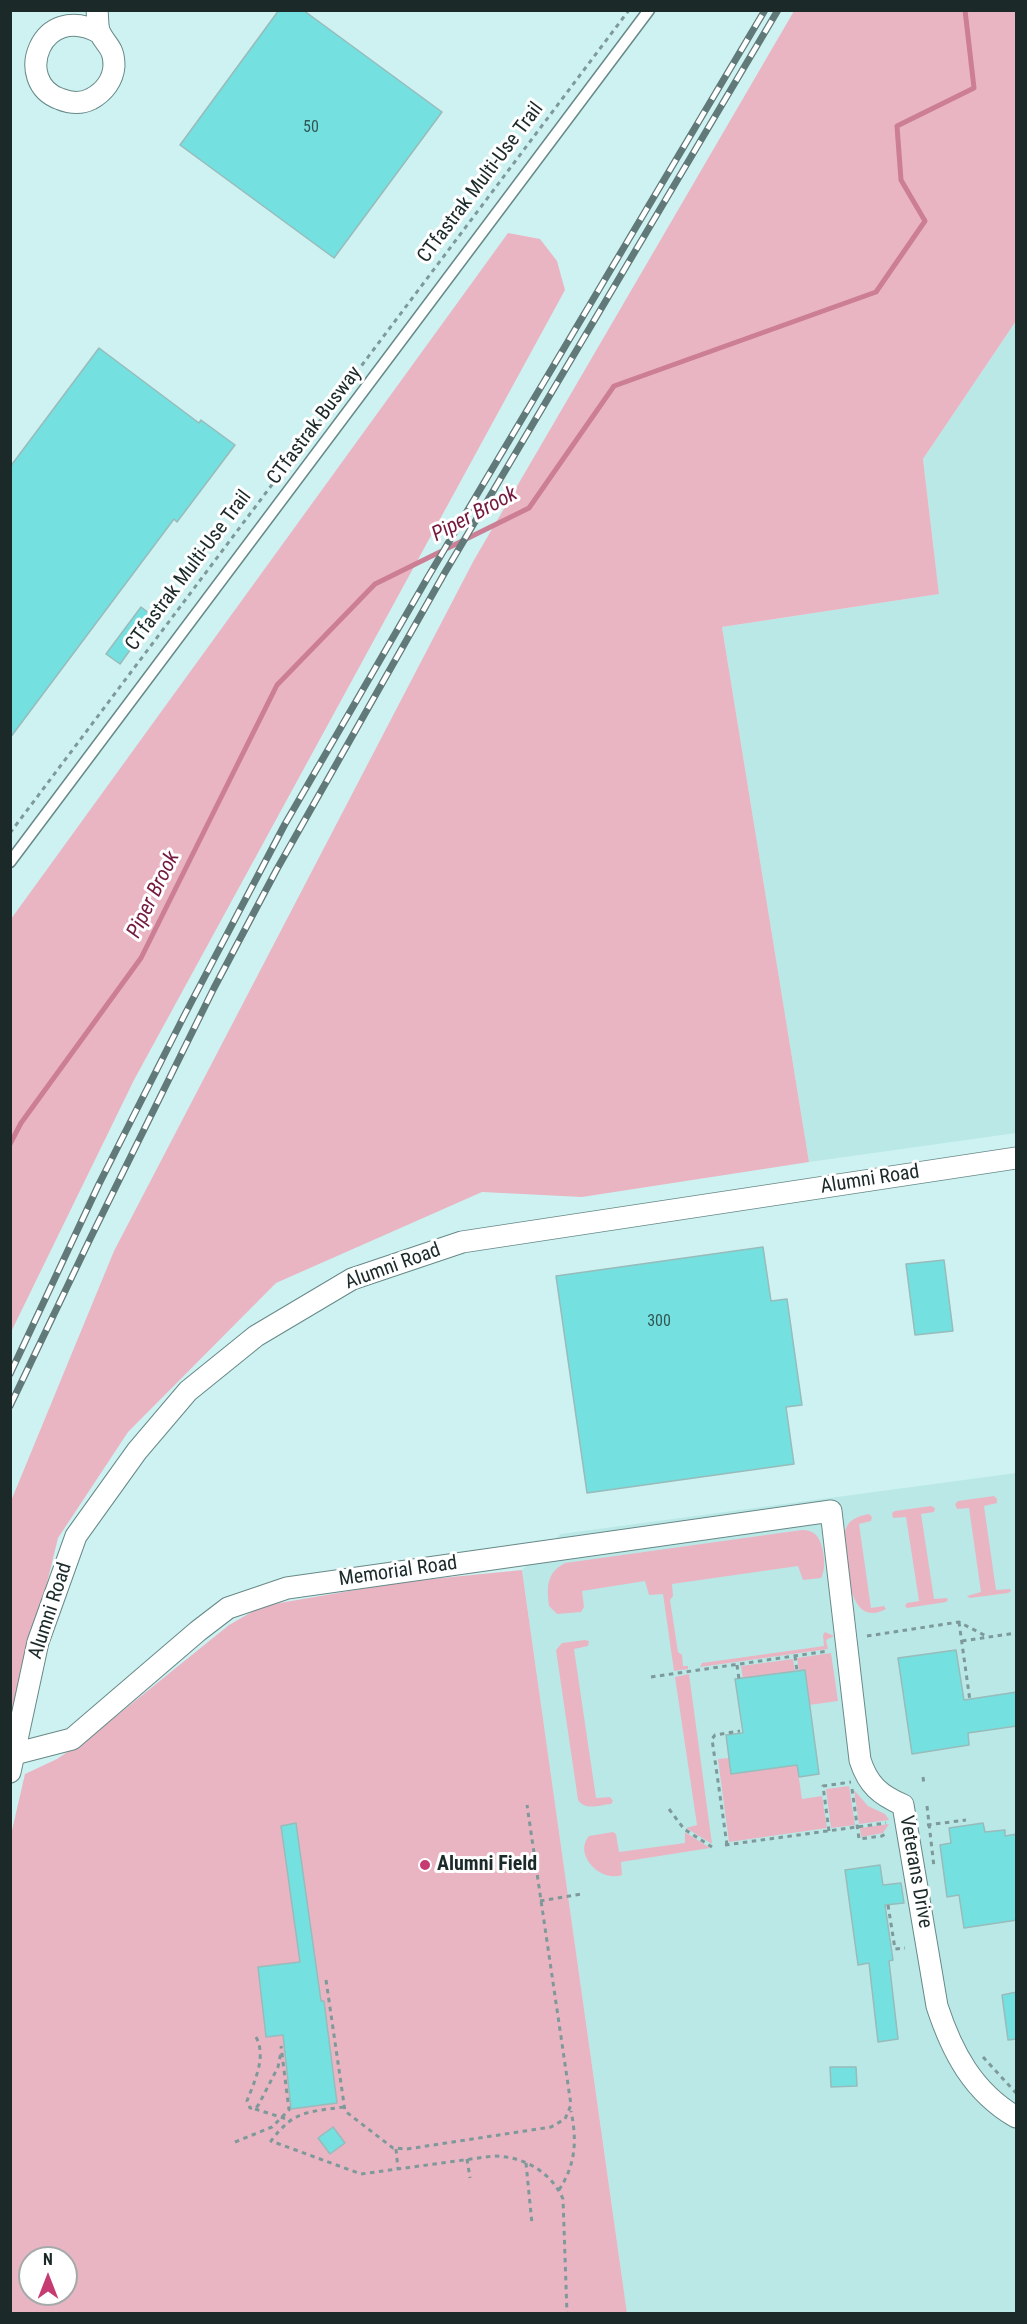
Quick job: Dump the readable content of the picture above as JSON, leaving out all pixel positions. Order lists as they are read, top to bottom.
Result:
{
  "streets": {
    "street": ["Alumni Road", "Memorial Road", "Veterans Drive"],
    "lane": ["CTfastrak Busway"],
    "path": ["CTfastrak Multi-Use Trail"]
  },
  "crossings": [
    ["Alumni Road", "Memorial Road"],
    ["Memorial Road", "Veterans Drive"]
  ],
  "water": ["Piper Brook"],
  "places": ["Alumni Field"],
  "house_numbers": ["50", "300"],
  "north": "top"
}
